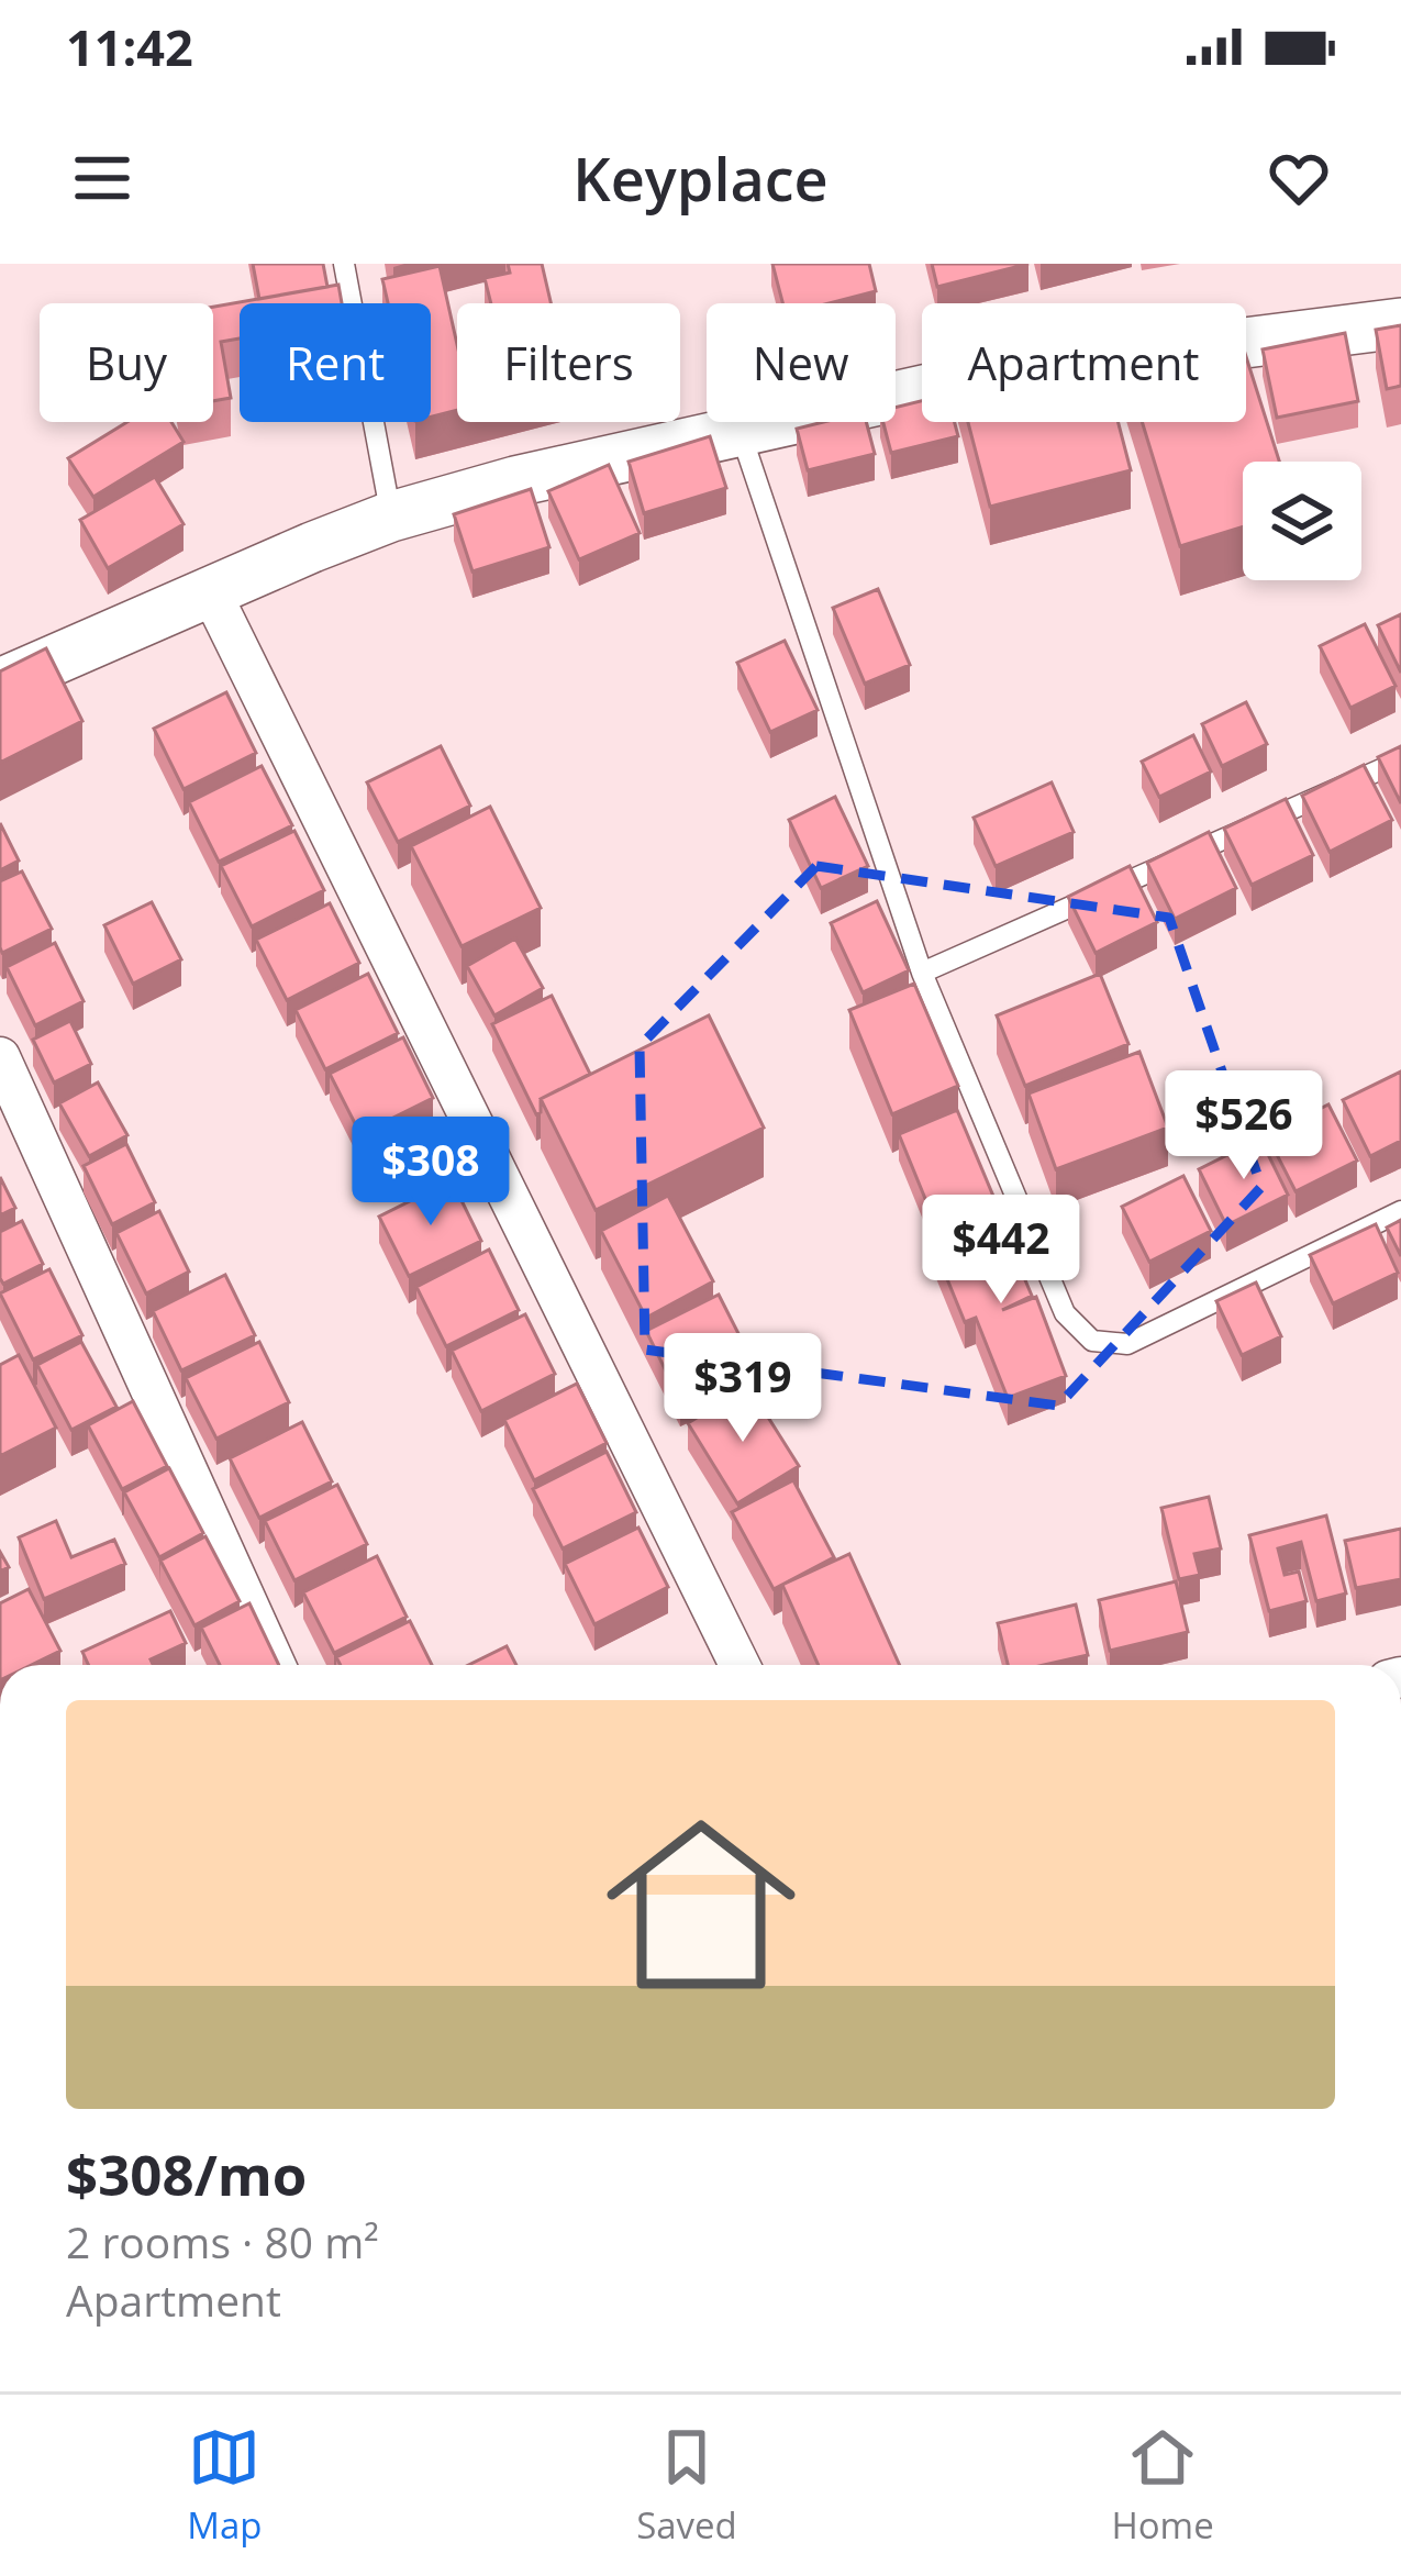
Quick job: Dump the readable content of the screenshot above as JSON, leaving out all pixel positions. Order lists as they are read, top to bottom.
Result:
{
  "page": {
    "status": "11:42",
    "header": "Keyplace",
    "chip": [
      "Buy",
      "Rent",
      "Filters",
      "New",
      "Apartment"
    ],
    "price": [
      "$526",
      "$308",
      "$442",
      "$319"
    ],
    "list": [
      {
        "name": "$308/mo",
        "note": "2 rooms · 80 m² · Apartment"
      }
    ],
    "tabs": ["Map", "Saved", "Home"]
  }
}
